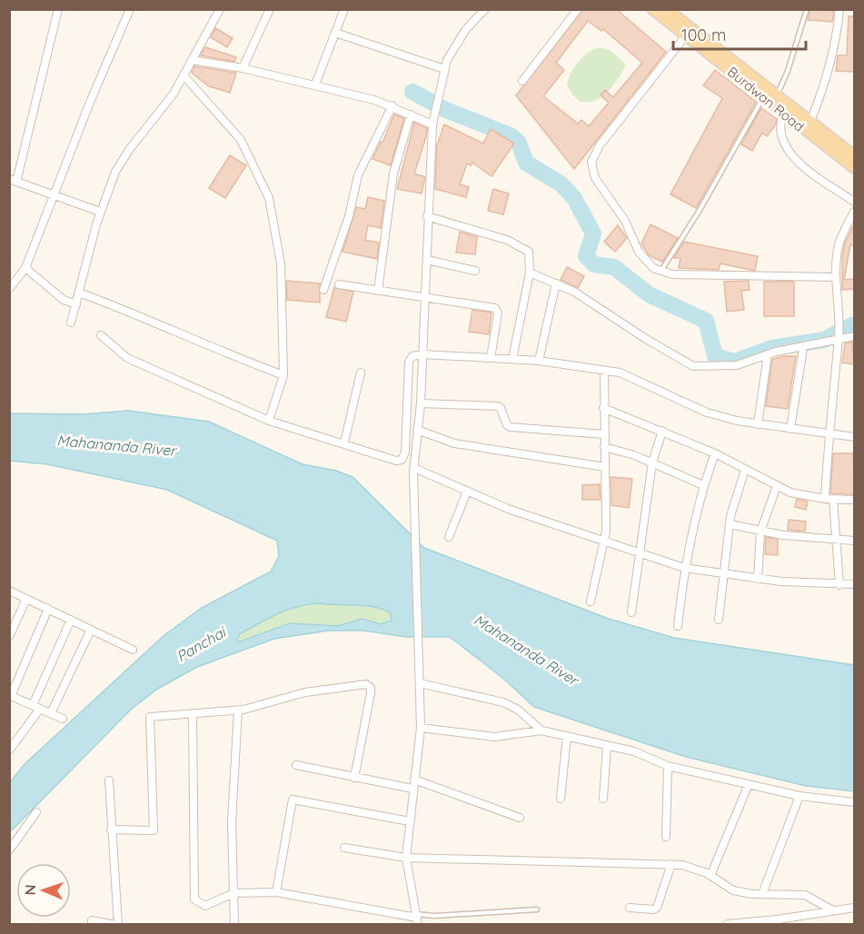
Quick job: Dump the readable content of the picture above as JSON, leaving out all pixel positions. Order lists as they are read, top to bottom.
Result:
{
  "streets": {
    "main road": ["Burdwan Road"]
  },
  "water": ["Mahananda River", "Panchai"],
  "scale_bar": "100 m",
  "north": "left"
}
